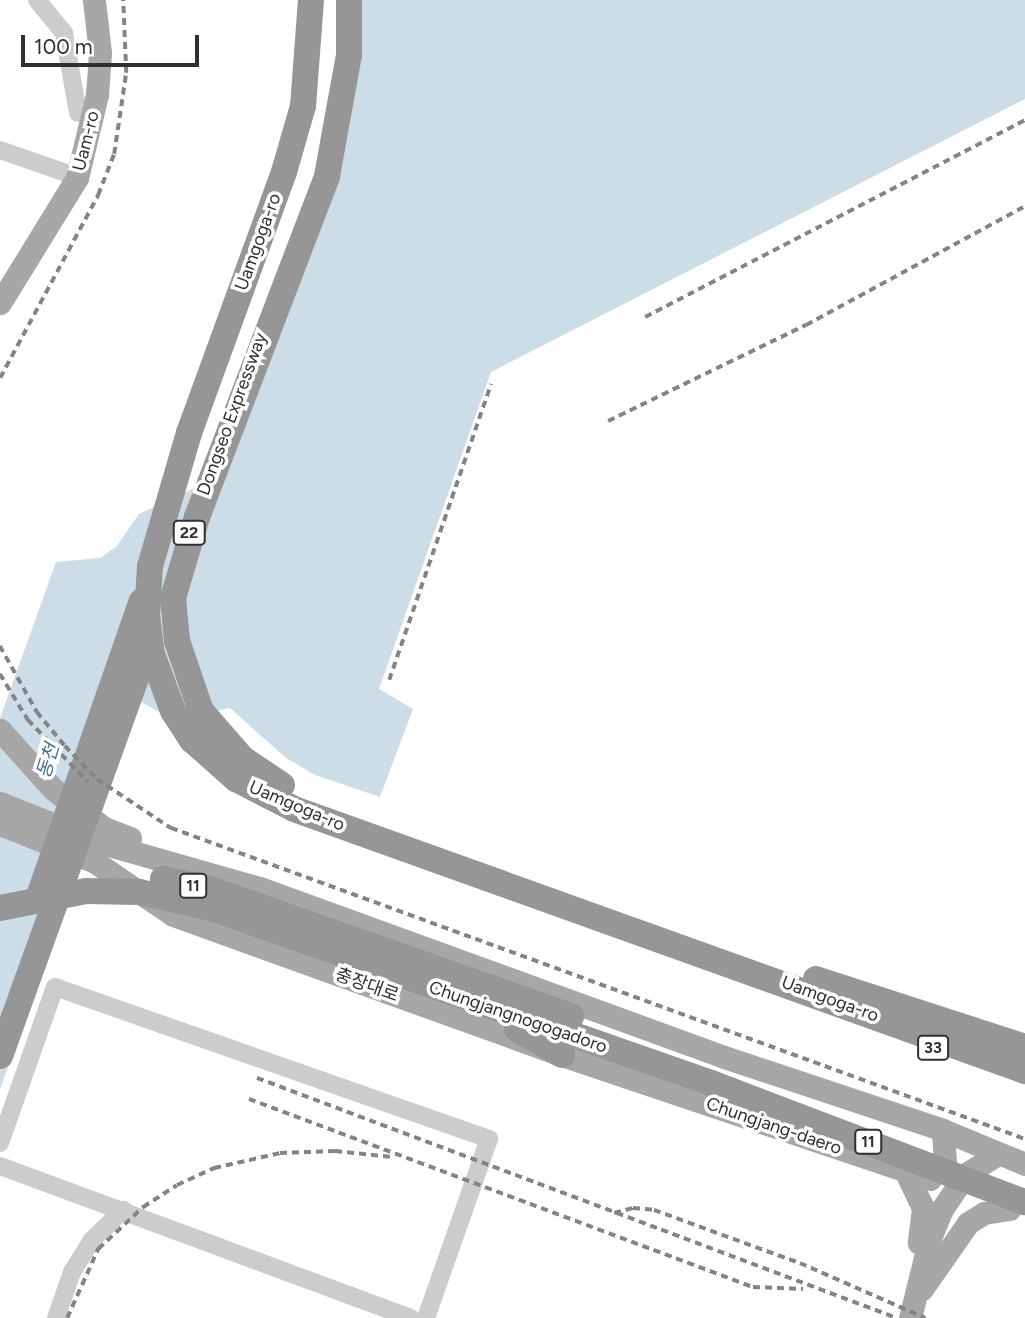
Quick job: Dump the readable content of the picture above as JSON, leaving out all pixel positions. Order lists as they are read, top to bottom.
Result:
{
  "streets": {
    "highway": [
      "Uamgoga-ro",
      "Dongseo Expressway",
      "22",
      "11",
      "Chungjangnogogadoro",
      "33"
    ],
    "main road": ["Uam-ro", "충장대로", "Chungjang-daero"]
  },
  "crossings": [
    ["Uamgoga-ro", "33"],
    ["충장대로", "Chungjang-daero"],
    ["Chungjangnogogadoro", "Chungjang-daero"]
  ],
  "water": ["동천"],
  "scale_bar": "100 m"
}
